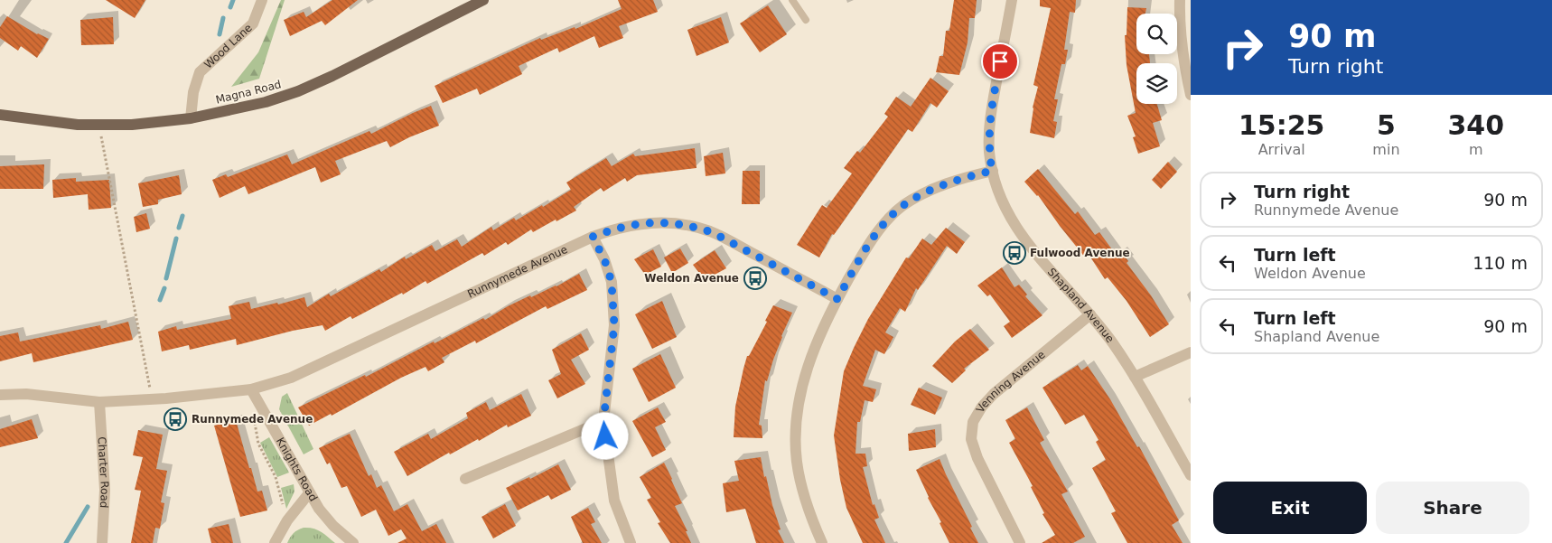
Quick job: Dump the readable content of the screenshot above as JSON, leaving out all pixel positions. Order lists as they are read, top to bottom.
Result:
{
  "streets": {
    "main road": ["Magna Road"],
    "street": [
      "Wood Lane",
      "Runnymede Avenue",
      "Shapland Avenue",
      "Venning Avenue",
      "Knights Road",
      "Charter Road"
    ]
  },
  "crossings": [
    ["Wood Lane", "Magna Road"],
    ["Runnymede Avenue", "Knights Road"],
    ["Runnymede Avenue", "Charter Road"],
    ["Shapland Avenue", "Venning Avenue"]
  ],
  "places": {
    "bus stop": ["Fulwood Avenue", "Weldon Avenue", "Runnymede Avenue"]
  },
  "page": {
    "turn": ["90 m", "Turn right"],
    "eta": [
      "15:25",
      "Arrival",
      "5",
      "min",
      "340",
      "m"
    ],
    "list": [
      {
        "name": "Turn right",
        "note": "Runnymede Avenue",
        "value": "90 m"
      },
      {
        "name": "Turn left",
        "note": "Weldon Avenue",
        "value": "110 m"
      },
      {
        "name": "Turn left",
        "note": "Shapland Avenue",
        "value": "90 m"
      }
    ],
    "buttons": ["Exit", "Share"]
  }
}
